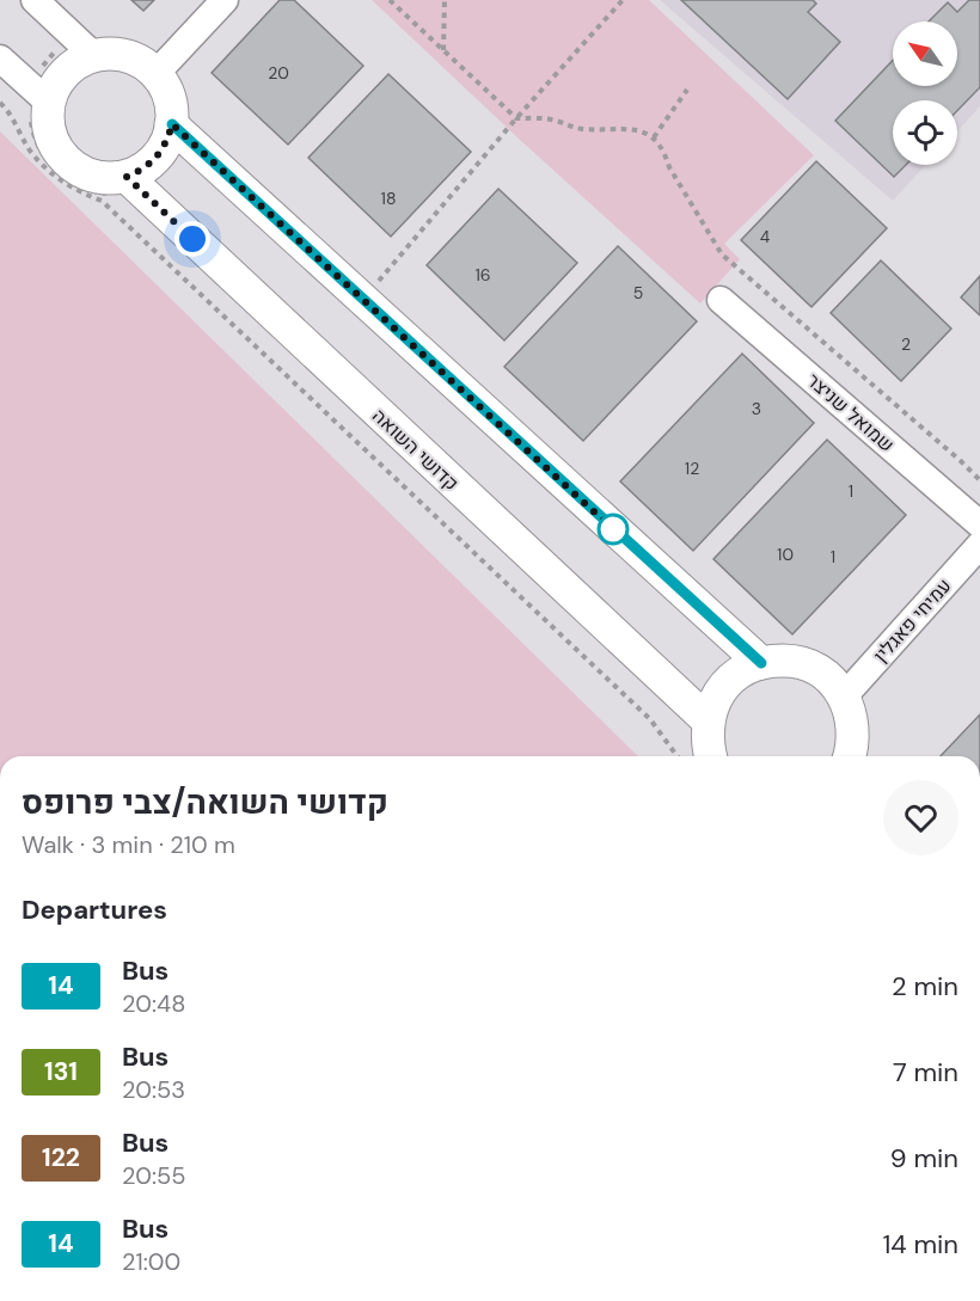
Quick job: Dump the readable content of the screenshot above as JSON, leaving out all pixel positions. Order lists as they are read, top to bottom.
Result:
{
  "streets": {
    "street": ["שמואל שניצר", "קדושי השואה", "עמיחי פאגלין"]
  },
  "lines": ["bus line 14"],
  "house_numbers": [
    "20",
    "18",
    "4",
    "16",
    "5",
    "2",
    "3",
    "12",
    "1",
    "10",
    "1"
  ],
  "north": "top left",
  "page": {
    "heading": [
      ["קדושי השואה/צבי פרופס", "Walk · 3 min · 210 m"],
      "Departures"
    ],
    "list": [
      {
        "mark": "14",
        "name": "Bus",
        "note": "20:48",
        "value": "2 min"
      },
      {
        "mark": "131",
        "name": "Bus",
        "note": "20:53",
        "value": "7 min"
      },
      {
        "mark": "122",
        "name": "Bus",
        "note": "20:55",
        "value": "9 min"
      },
      {
        "mark": "14",
        "name": "Bus",
        "note": "21:00",
        "value": "14 min"
      }
    ]
  }
}
